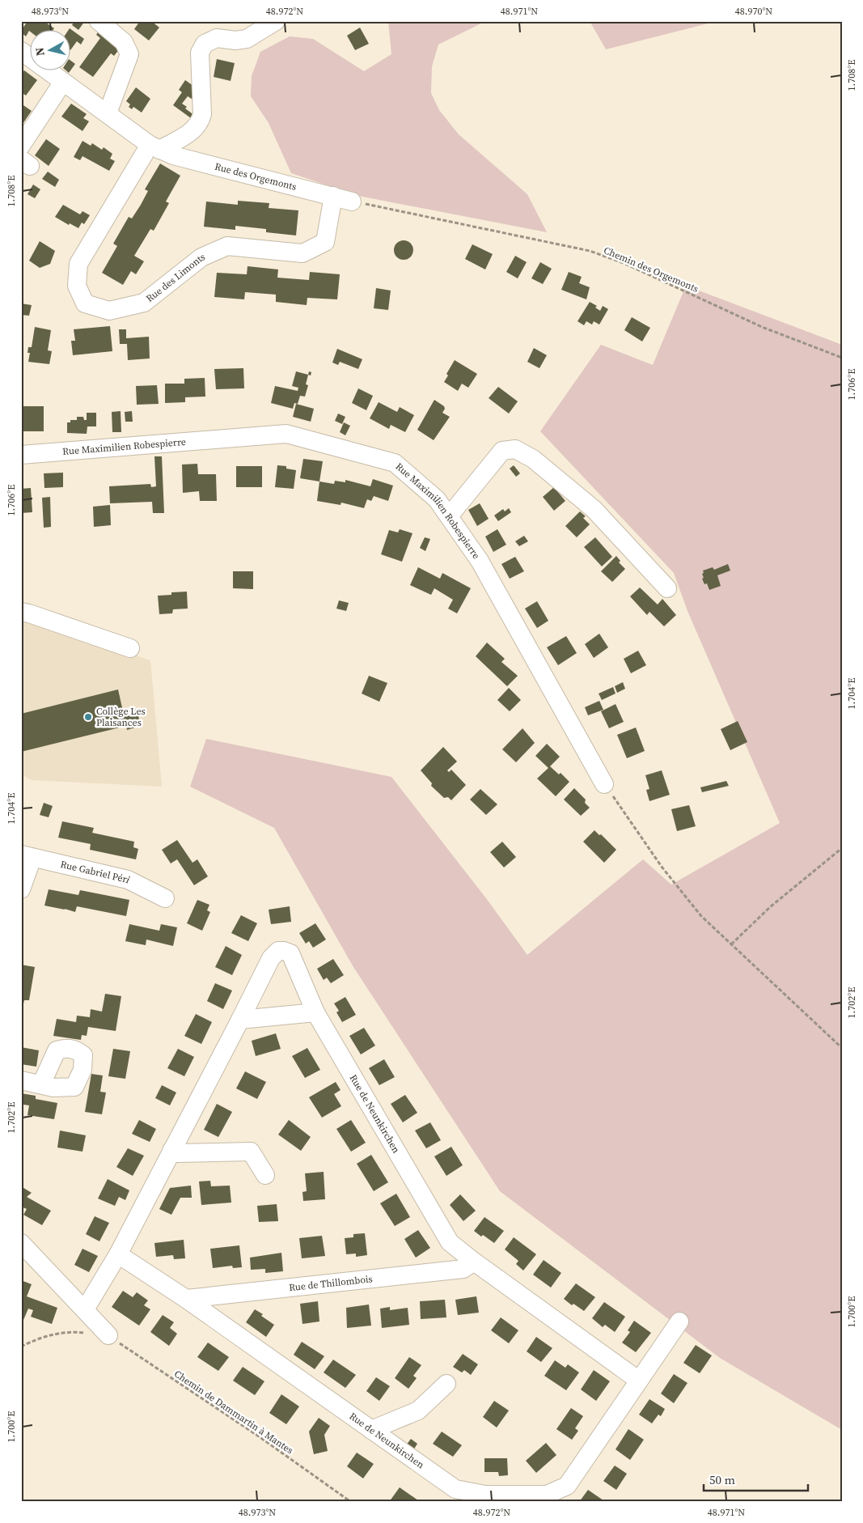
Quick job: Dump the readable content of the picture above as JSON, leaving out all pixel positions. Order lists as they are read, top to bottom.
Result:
{
  "streets": {
    "street": [
      "Rue des Orgemonts",
      "Rue des Limonts",
      "Rue Maximilien Robespierre",
      "Rue Gabriel Péri",
      "Rue de Neunkirchen",
      "Rue de Thillombois"
    ],
    "path": ["Chemin des Orgemonts", "Chemin de Dammartin à Mantes"]
  },
  "crossings": [
    ["Rue des Orgemonts", "Chemin des Orgemonts"],
    ["Rue des Orgemonts", "Rue des Limonts"],
    ["Rue de Neunkirchen", "Rue de Thillombois"]
  ],
  "places": ["Collège Les Plaisances"],
  "scale_bar": "50 m",
  "north": "left",
  "coordinates": [
    "48.973°N",
    "48.972°N",
    "48.971°N",
    "48.970°N",
    "1.708°E",
    "1.706°E",
    "1.704°E",
    "1.702°E",
    "1.700°E"
  ]
}
